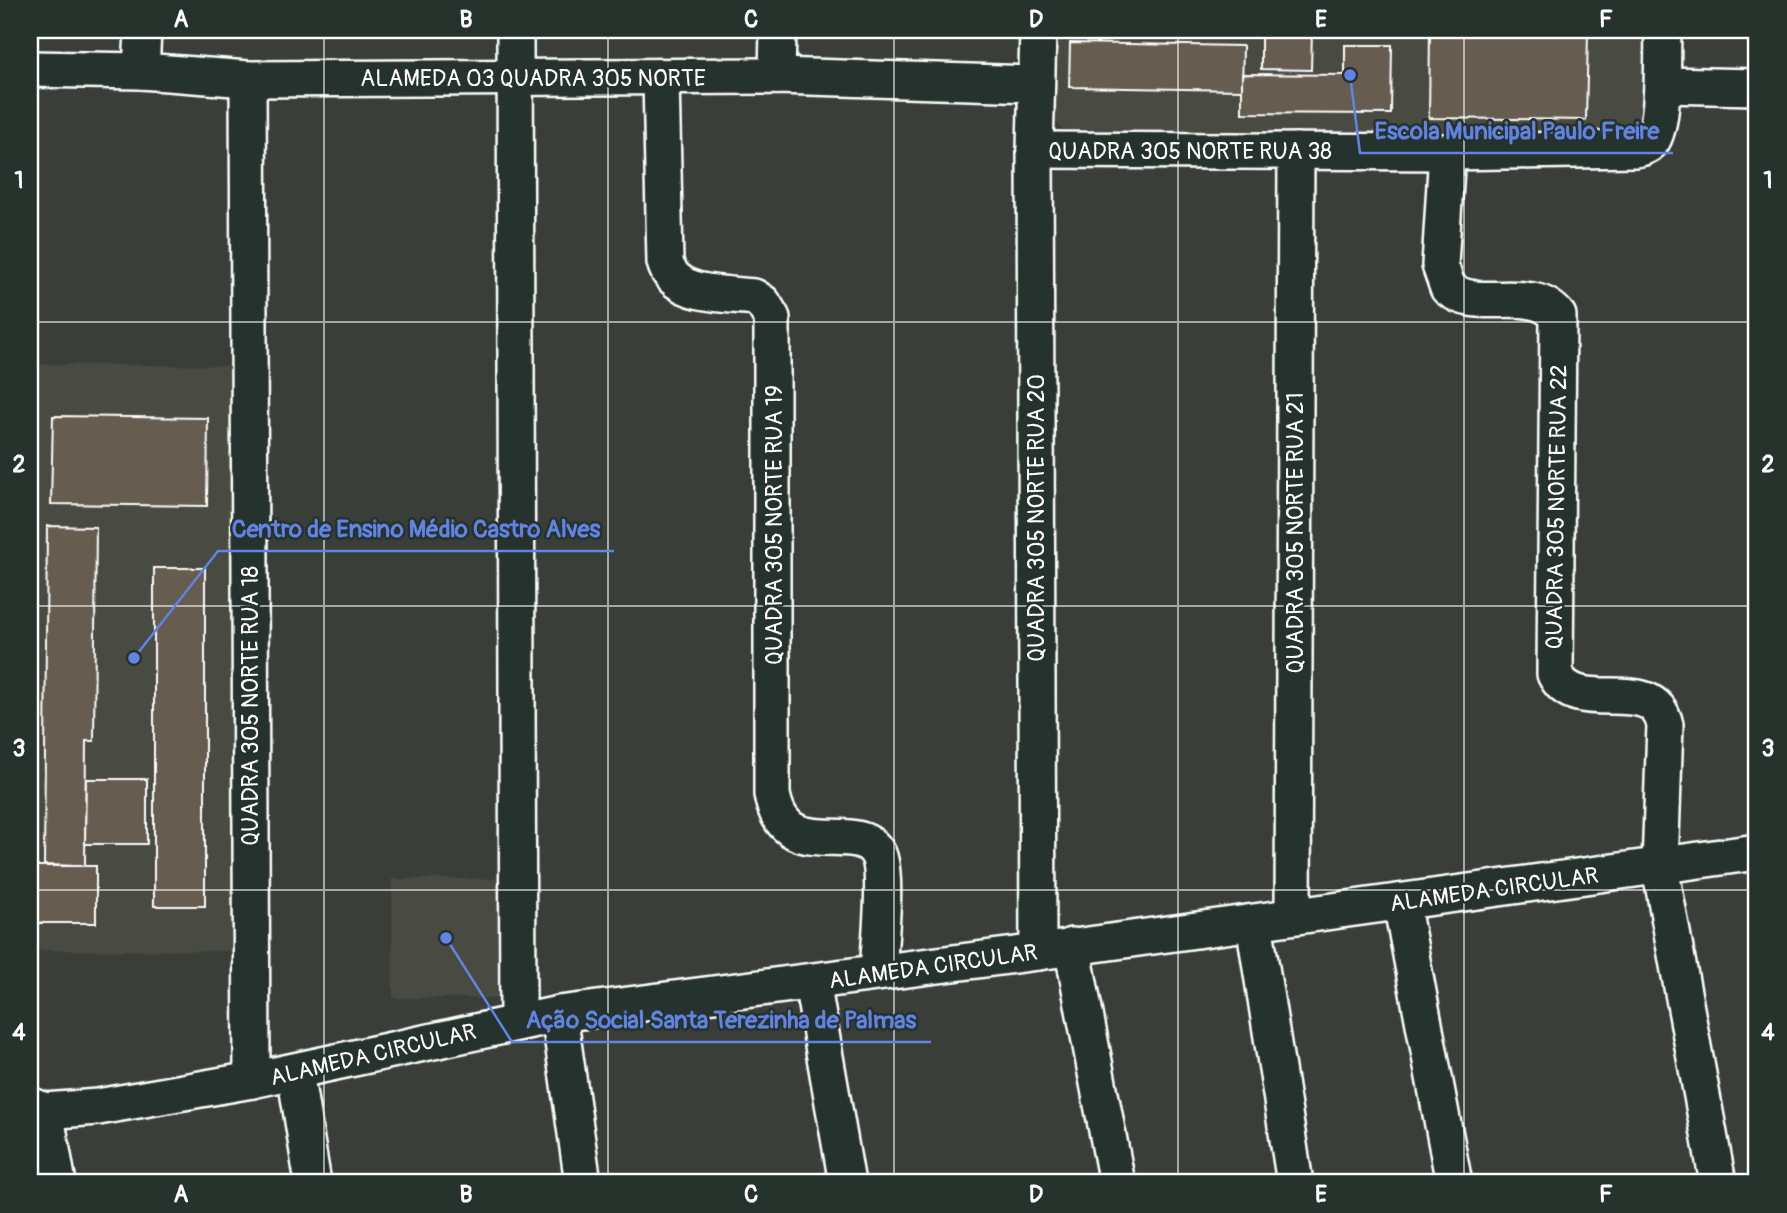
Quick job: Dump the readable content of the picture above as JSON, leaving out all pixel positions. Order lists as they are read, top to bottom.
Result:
{
  "streets": {
    "street": [
      "ALAMEDA 03 QUADRA 305 NORTE",
      "QUADRA 305 NORTE RUA 38",
      "QUADRA 305 NORTE RUA 22",
      "QUADRA 305 NORTE RUA 20",
      "QUADRA 305 NORTE RUA 19",
      "QUADRA 305 NORTE RUA 21",
      "QUADRA 305 NORTE RUA 18",
      "ALAMEDA CIRCULAR"
    ]
  },
  "crossings": [
    ["ALAMEDA 03 QUADRA 305 NORTE", "QUADRA 305 NORTE RUA 20"],
    ["ALAMEDA 03 QUADRA 305 NORTE", "QUADRA 305 NORTE RUA 19"],
    ["ALAMEDA 03 QUADRA 305 NORTE", "QUADRA 305 NORTE RUA 18"],
    ["QUADRA 305 NORTE RUA 38", "QUADRA 305 NORTE RUA 22"],
    ["QUADRA 305 NORTE RUA 38", "QUADRA 305 NORTE RUA 20"],
    ["QUADRA 305 NORTE RUA 38", "QUADRA 305 NORTE RUA 21"],
    ["QUADRA 305 NORTE RUA 22", "ALAMEDA CIRCULAR"],
    ["QUADRA 305 NORTE RUA 20", "ALAMEDA CIRCULAR"],
    ["QUADRA 305 NORTE RUA 19", "ALAMEDA CIRCULAR"],
    ["QUADRA 305 NORTE RUA 21", "ALAMEDA CIRCULAR"],
    ["QUADRA 305 NORTE RUA 18", "ALAMEDA CIRCULAR"]
  ],
  "places": ["Escola Municipal Paulo Freire", "Centro de Ensino Médio Castro Alves", "Ação Social Santa Terezinha de Palmas"],
  "grid": {
    "columns": [
      "A",
      "B",
      "C",
      "D",
      "E",
      "F"
    ],
    "rows": [
      "1",
      "2",
      "3",
      "4"
    ]
  }
}
